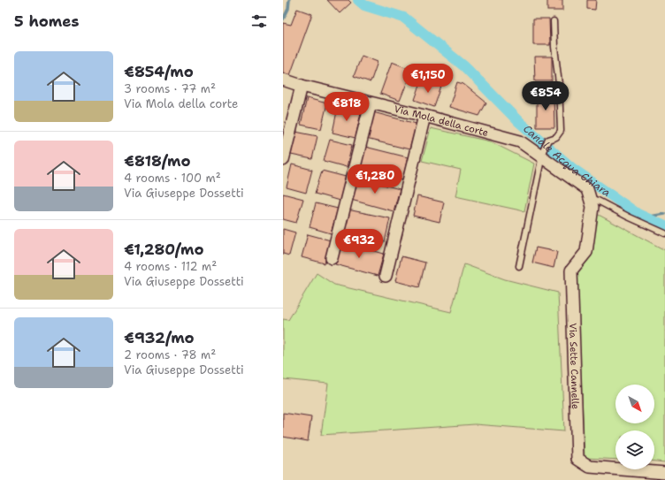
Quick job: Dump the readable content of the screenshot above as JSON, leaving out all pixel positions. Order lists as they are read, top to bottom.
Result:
{
  "streets": {
    "street": ["Via Mola della corte", "Via Sette Cannelle"]
  },
  "crossings": [
    ["Via Mola della corte", "Via Sette Cannelle"]
  ],
  "water": ["Canale Acqua Chiara"],
  "north": "bottom right",
  "page": {
    "heading": "5 homes",
    "list": [
      {
        "name": "€854/mo",
        "note": "3 rooms · 77 m² · Via Mola della corte"
      },
      {
        "name": "€818/mo",
        "note": "4 rooms · 100 m² · Via Giuseppe Dossetti"
      },
      {
        "name": "€1,280/mo",
        "note": "4 rooms · 112 m² · Via Giuseppe Dossetti"
      },
      {
        "name": "€932/mo",
        "note": "2 rooms · 78 m² · Via Giuseppe Dossetti"
      }
    ],
    "price": [
      "€1,150",
      "€854",
      "€818",
      "€1,280",
      "€932"
    ]
  }
}
